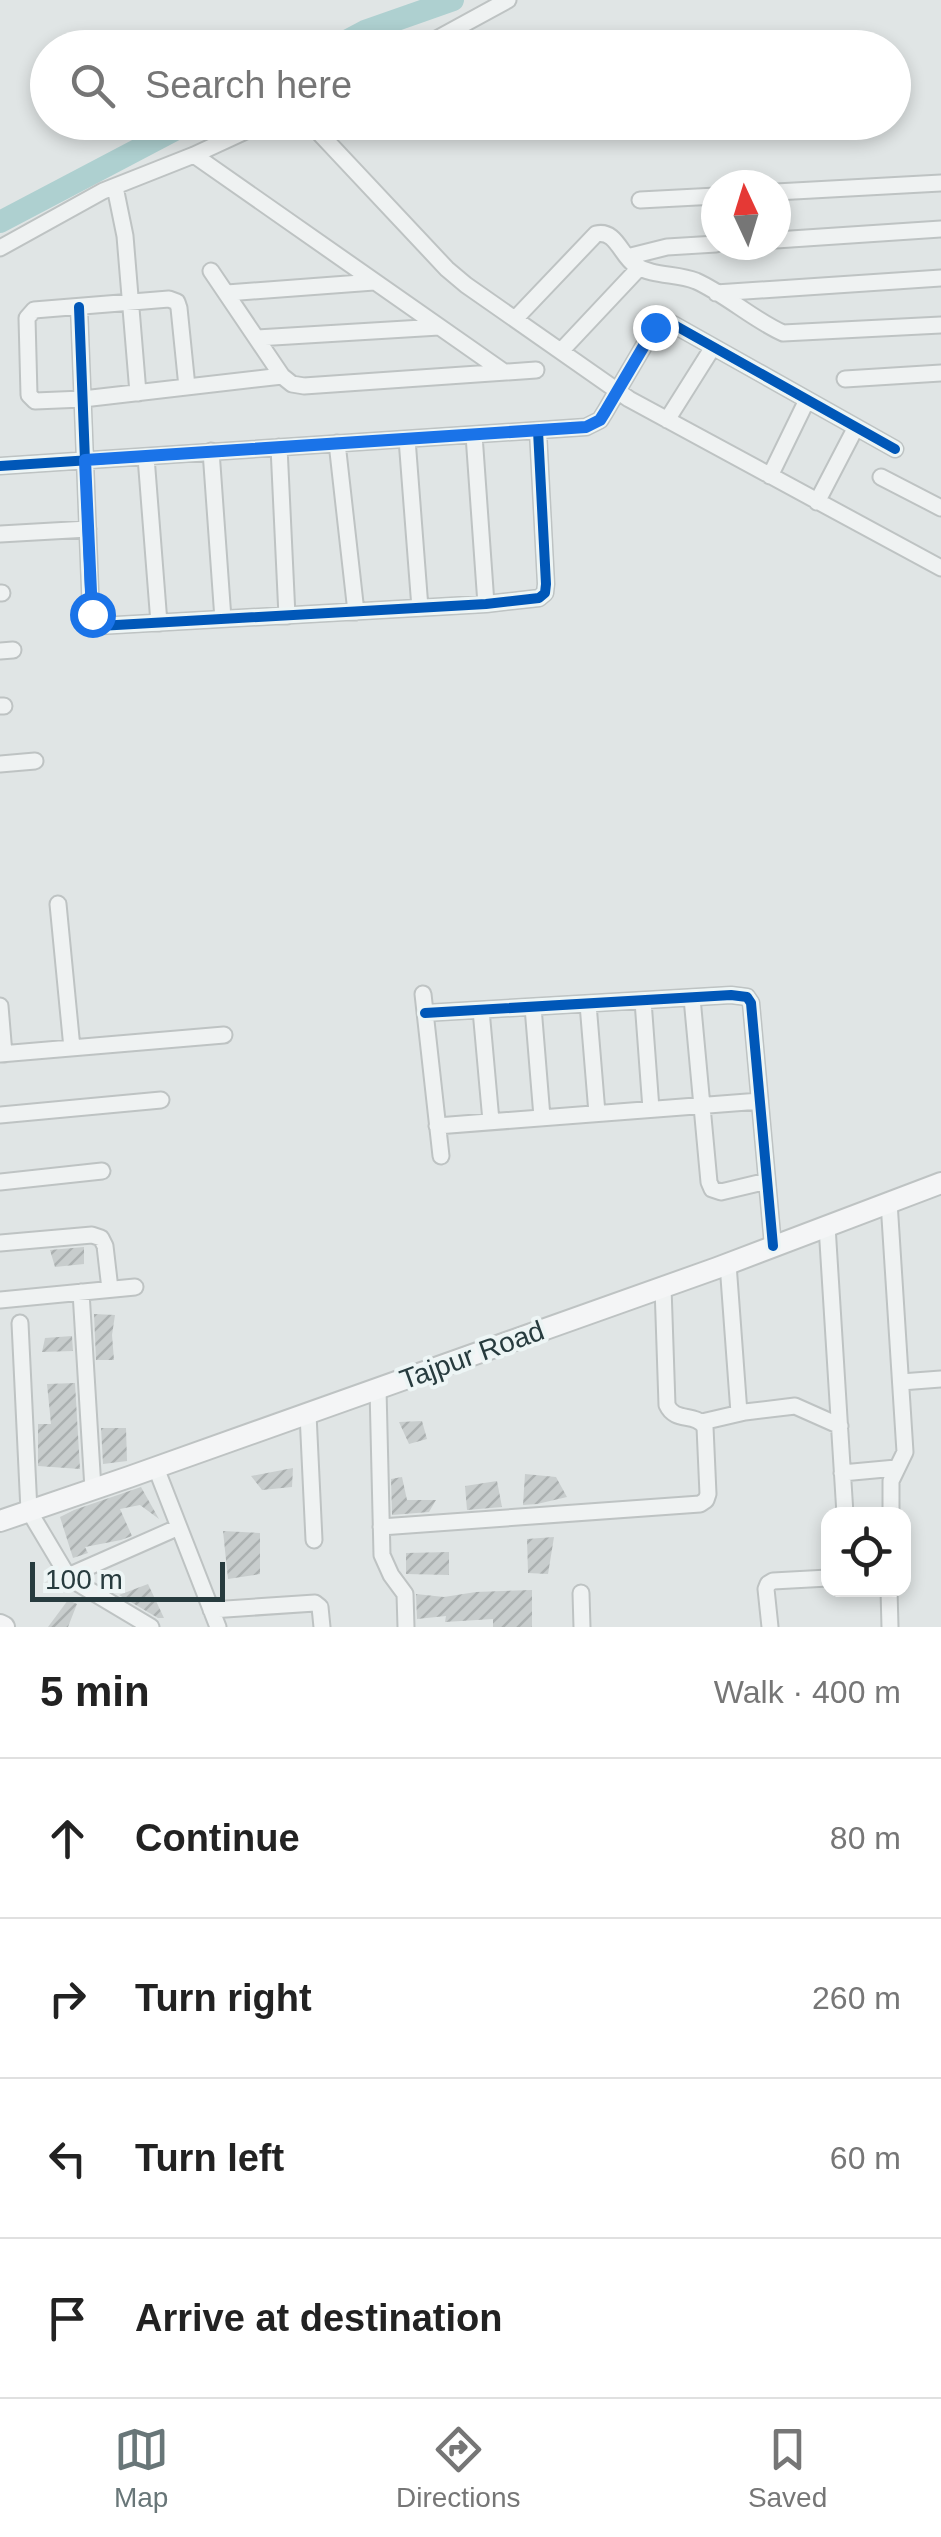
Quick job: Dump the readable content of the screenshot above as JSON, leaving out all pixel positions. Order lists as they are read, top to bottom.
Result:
{
  "streets": {
    "main road": ["Tajpur Road"]
  },
  "scale_bar": "100 m",
  "north": "top",
  "page": {
    "search": "Search here",
    "scale": "100 m",
    "heading": ["5 min", "Walk · 400 m"],
    "list": [
      ["Continue", "80 m"],
      ["Turn right", "260 m"],
      ["Turn left", "60 m"],
      "Arrive at destination"
    ],
    "nav": ["Map", "Directions", "Saved"]
  }
}
